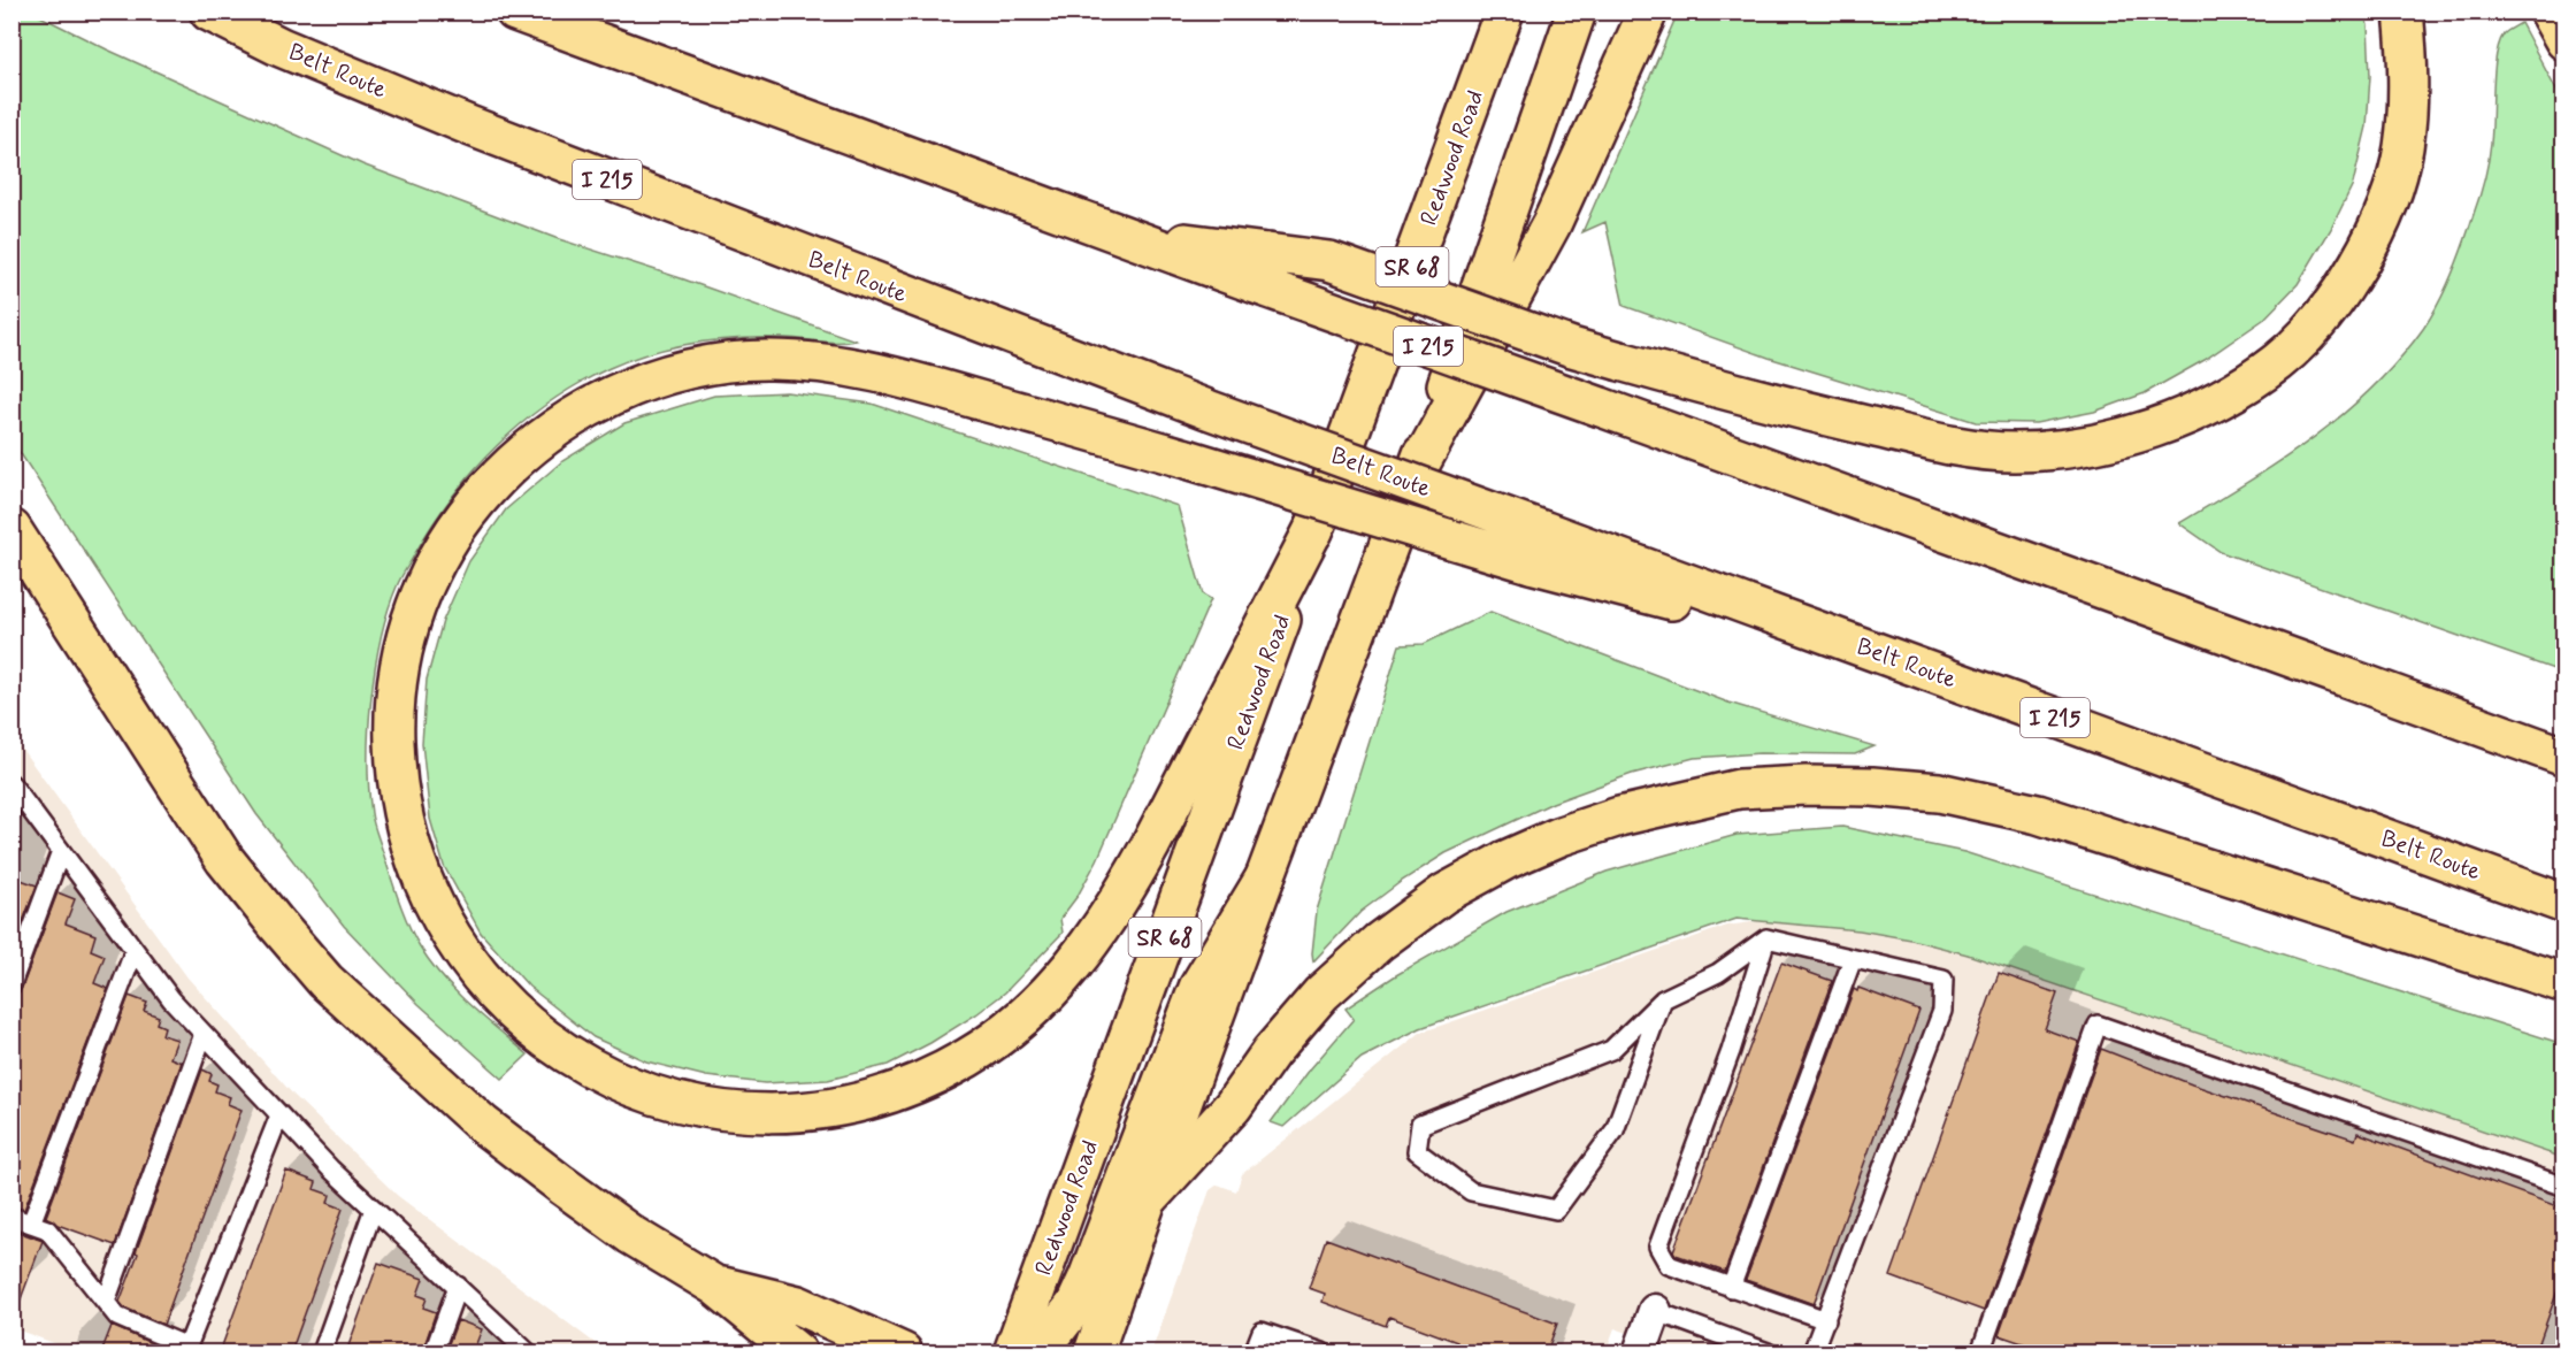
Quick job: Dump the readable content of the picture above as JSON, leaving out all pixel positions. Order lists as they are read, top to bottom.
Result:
{
  "streets": {
    "main road": [
      "Belt Route",
      "Redwood Road",
      "I 215",
      "SR 68"
    ]
  }
}
